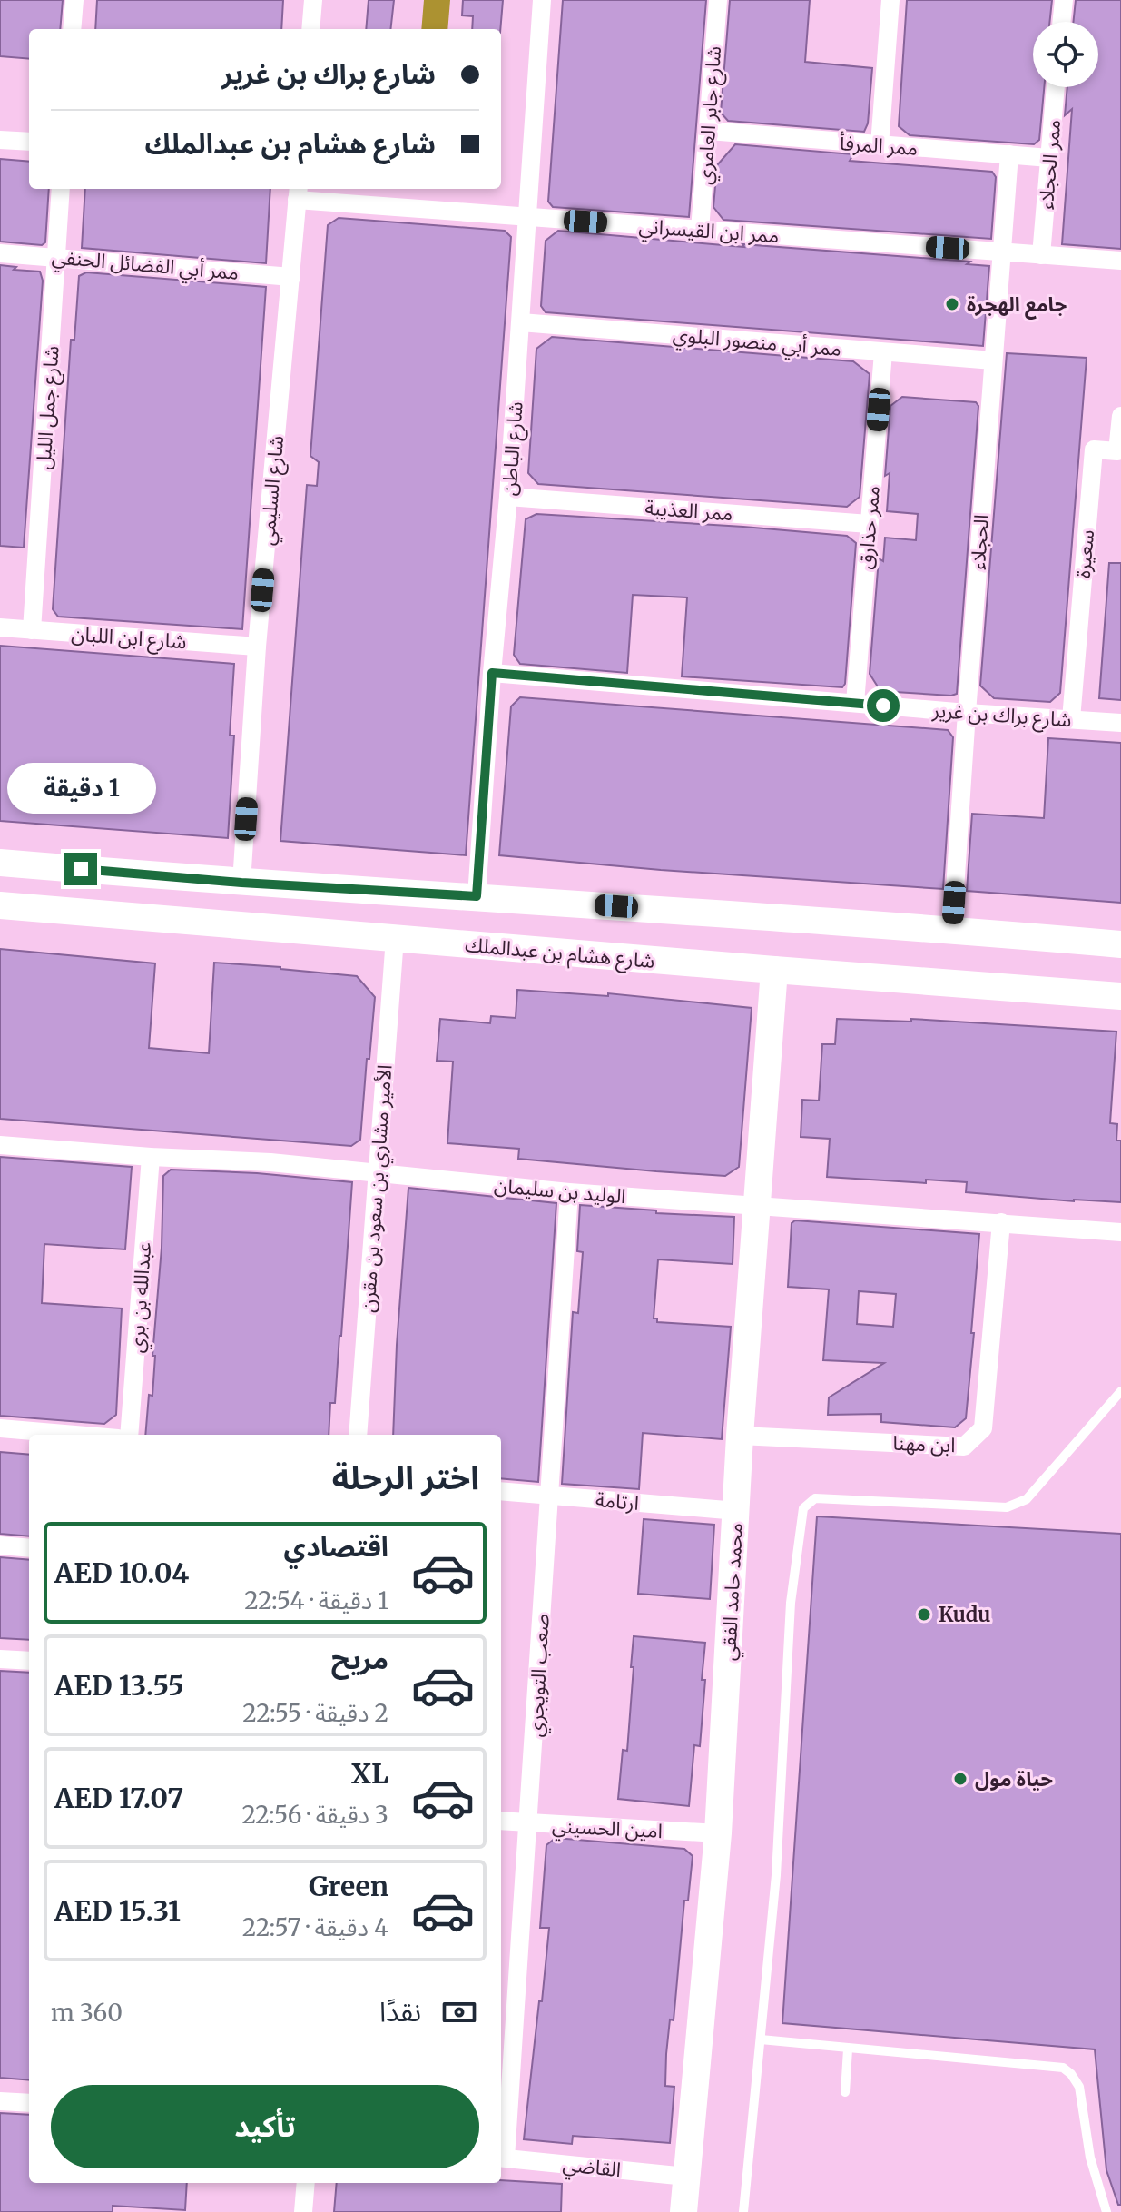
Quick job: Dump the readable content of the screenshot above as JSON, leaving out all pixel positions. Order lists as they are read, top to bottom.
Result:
{
  "streets": {
    "street": [
      "شارع جابر العامري",
      "ممر المرفأ",
      "ممر الحجلاء",
      "ممر ابن القيسراني",
      "ممر أبي الفضائل الحنفي",
      "ممر أبي منصور البلوي",
      "شارع جمل الليل",
      "شارع الباطن",
      "شارع السليمي",
      "ممر العذيبة",
      "ممر حذارق",
      "الحجلاء",
      "سعيرة",
      "شارع ابن اللبان",
      "شارع براك بن غرير",
      "شارع هشام بن عبدالملك",
      "الأمير مشاري بن سعود بن مقرن",
      "الوليد بن سليمان",
      "عبدالله بن بري",
      "ابن مهنا",
      "ارتامة",
      "محمد حامد الفقي",
      "صعب التويجري",
      "امين الحسيني",
      "القاضي"
    ]
  },
  "crossings": [
    ["شارع جابر العامري", "ممر المرفأ"],
    ["شارع جابر العامري", "ممر ابن القيسراني"],
    ["ممر المرفأ", "ممر الحجلاء"],
    ["ممر المرفأ", "الحجلاء"],
    ["ممر الحجلاء", "ممر ابن القيسراني"],
    ["ممر ابن القيسراني", "شارع الباطن"],
    ["ممر ابن القيسراني", "شارع السليمي"],
    ["ممر ابن القيسراني", "الحجلاء"],
    ["ممر أبي الفضائل الحنفي", "شارع جمل الليل"],
    ["ممر أبي الفضائل الحنفي", "شارع السليمي"],
    ["ممر أبي منصور البلوي", "شارع الباطن"],
    ["ممر أبي منصور البلوي", "ممر حذارق"],
    ["ممر أبي منصور البلوي", "الحجلاء"],
    ["شارع جمل الليل", "شارع ابن اللبان"],
    ["شارع الباطن", "ممر العذيبة"],
    ["شارع الباطن", "شارع براك بن غرير"],
    ["شارع السليمي", "شارع ابن اللبان"],
    ["ممر العذيبة", "ممر حذارق"],
    ["ممر حذارق", "شارع براك بن غرير"],
    ["الحجلاء", "شارع براك بن غرير"],
    ["سعيرة", "شارع براك بن غرير"],
    ["شارع هشام بن عبدالملك", "الأمير مشاري بن سعود بن مقرن"],
    ["شارع هشام بن عبدالملك", "محمد حامد الفقي"],
    ["الأمير مشاري بن سعود بن مقرن", "الوليد بن سليمان"],
    ["الوليد بن سليمان", "عبدالله بن بري"],
    ["الوليد بن سليمان", "ابن مهنا"],
    ["الوليد بن سليمان", "محمد حامد الفقي"],
    ["الوليد بن سليمان", "صعب التويجري"],
    ["ابن مهنا", "محمد حامد الفقي"],
    ["ارتامة", "محمد حامد الفقي"],
    ["ارتامة", "صعب التويجري"],
    ["محمد حامد الفقي", "امين الحسيني"],
    ["محمد حامد الفقي", "القاضي"],
    ["صعب التويجري", "امين الحسيني"],
    ["صعب التويجري", "القاضي"]
  ],
  "places": ["جامع الهجرة", "Kudu", "حياة مول"],
  "page": {
    "banner": ["شارع براك بن غرير", "شارع هشام بن عبدالملك"],
    "bubble": "1 دقيقة",
    "heading": "اختر الرحلة",
    "list": [
      {
        "name": "اقتصادي",
        "note": "1 دقيقة · 22:54",
        "value": "AED 10.04"
      },
      {
        "name": "مريح",
        "note": "2 دقيقة · 22:55",
        "value": "AED 13.55"
      },
      {
        "name": "XL",
        "note": "3 دقيقة · 22:56",
        "value": "AED 17.07"
      },
      {
        "name": "Green",
        "note": "4 دقيقة · 22:57",
        "value": "AED 15.31"
      }
    ],
    "pay": ["نقدًا", "360 m"],
    "buttons": "تأكيد"
  }
}
